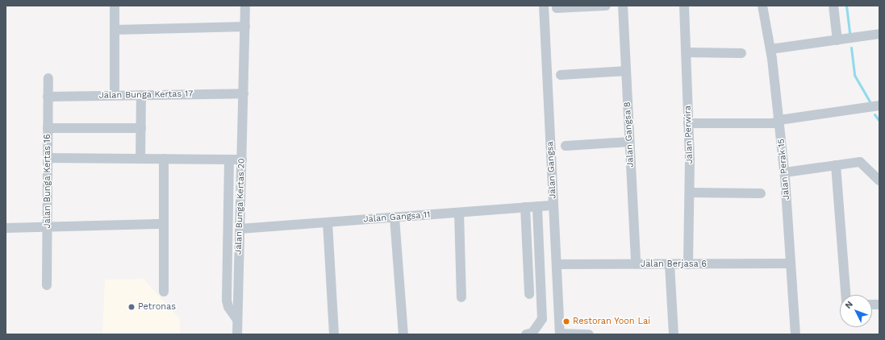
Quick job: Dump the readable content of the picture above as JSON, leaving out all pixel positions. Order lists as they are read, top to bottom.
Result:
{
  "streets": {
    "street": [
      "Jalan Bunga Kertas 17",
      "Jalan Gangsa 8",
      "Jalan Perwira",
      "Jalan Perak 15",
      "Jalan Gangsa",
      "Jalan Bunga Kertas 16",
      "Jalan Bunga Kertas 20",
      "Jalan Gangsa 11",
      "Jalan Berjasa 6"
    ]
  },
  "crossings": [
    ["Jalan Bunga Kertas 17", "Jalan Bunga Kertas 16"],
    ["Jalan Bunga Kertas 17", "Jalan Bunga Kertas 20"],
    ["Jalan Gangsa 8", "Jalan Berjasa 6"],
    ["Jalan Perwira", "Jalan Berjasa 6"],
    ["Jalan Perak 15", "Jalan Berjasa 6"],
    ["Jalan Gangsa", "Jalan Gangsa 11"],
    ["Jalan Gangsa", "Jalan Berjasa 6"],
    ["Jalan Bunga Kertas 20", "Jalan Gangsa 11"]
  ],
  "places": ["Petronas", "Restoran Yoon Lai"],
  "north": "top left"
}
